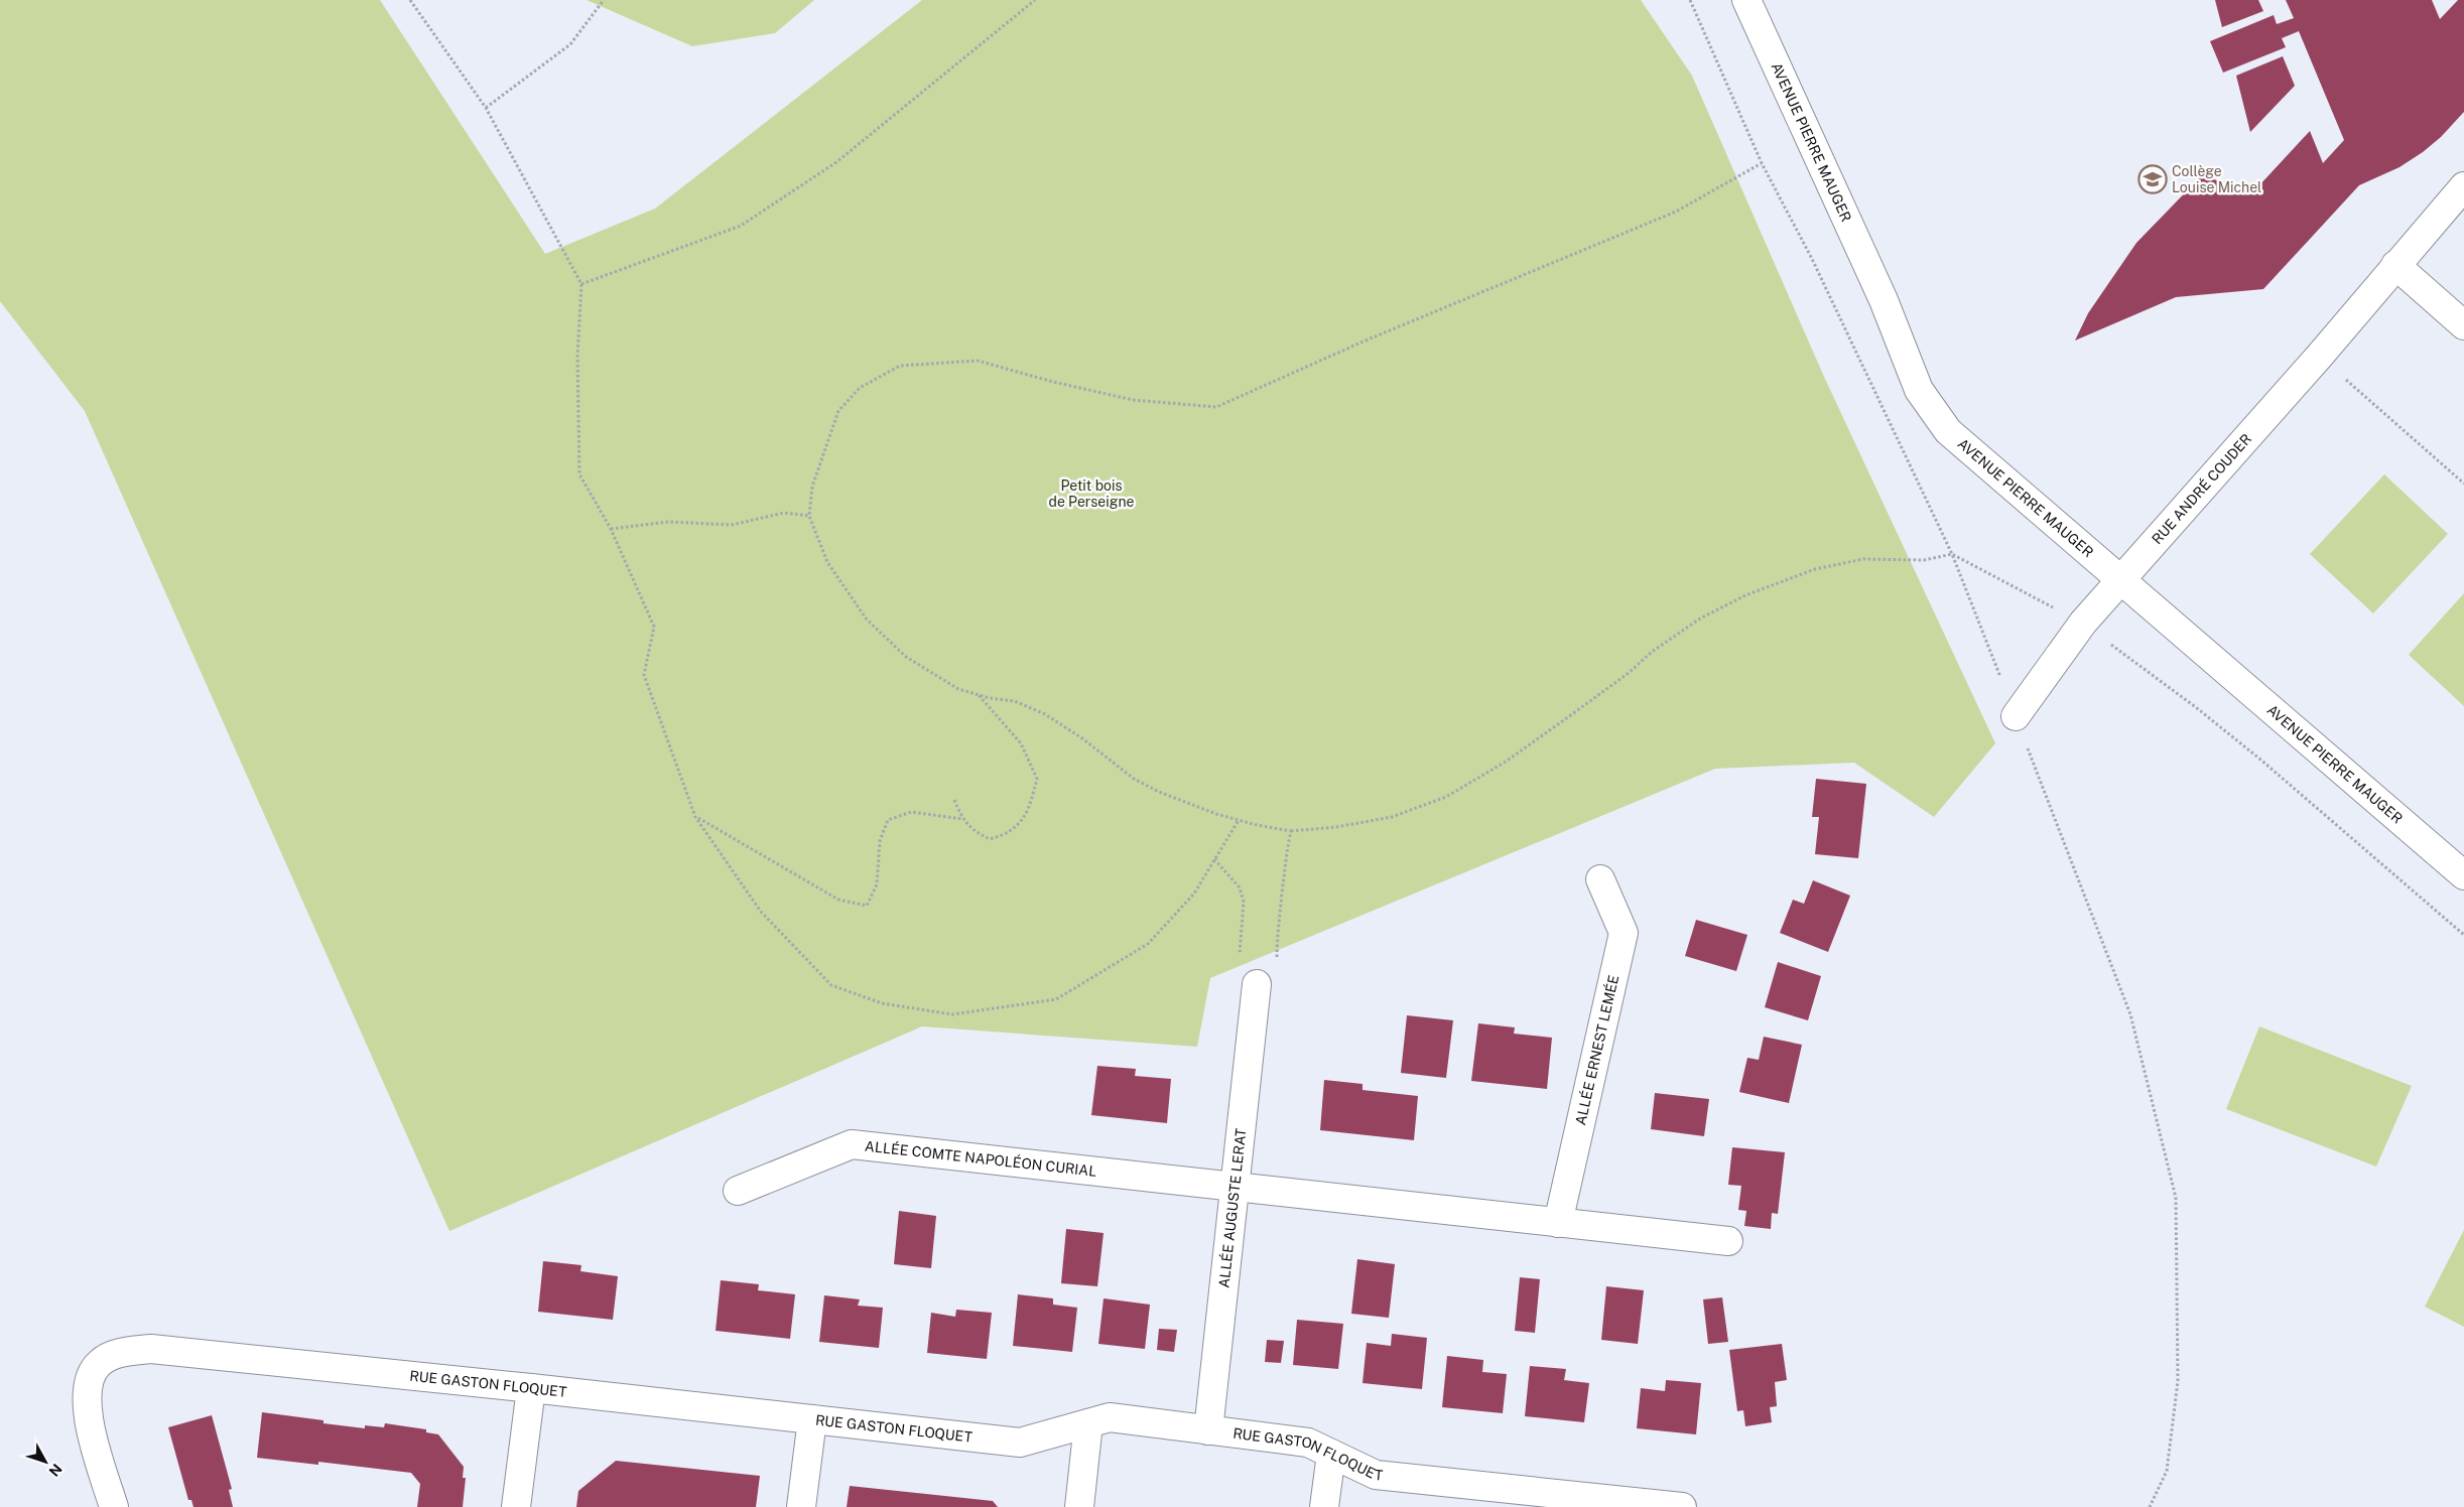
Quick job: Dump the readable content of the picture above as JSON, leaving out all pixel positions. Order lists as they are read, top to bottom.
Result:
{
  "streets": {
    "street": [
      "AVENUE PIERRE MAUGER",
      "RUE ANDRÉ COUDER",
      "ALLÉE ERNEST LEMÉE",
      "ALLÉE COMTE NAPOLÉON CURIAL",
      "ALLÉE AUGUSTE LERAT",
      "RUE GASTON FLOQUET"
    ]
  },
  "crossings": [
    ["AVENUE PIERRE MAUGER", "RUE ANDRÉ COUDER"],
    ["ALLÉE COMTE NAPOLÉON CURIAL", "ALLÉE AUGUSTE LERAT"],
    ["ALLÉE AUGUSTE LERAT", "RUE GASTON FLOQUET"]
  ],
  "parks": ["Petit bois de Perseigne"],
  "places": {
    "school or university": ["Collège Louise Michel"]
  },
  "north": "bottom right"
}
